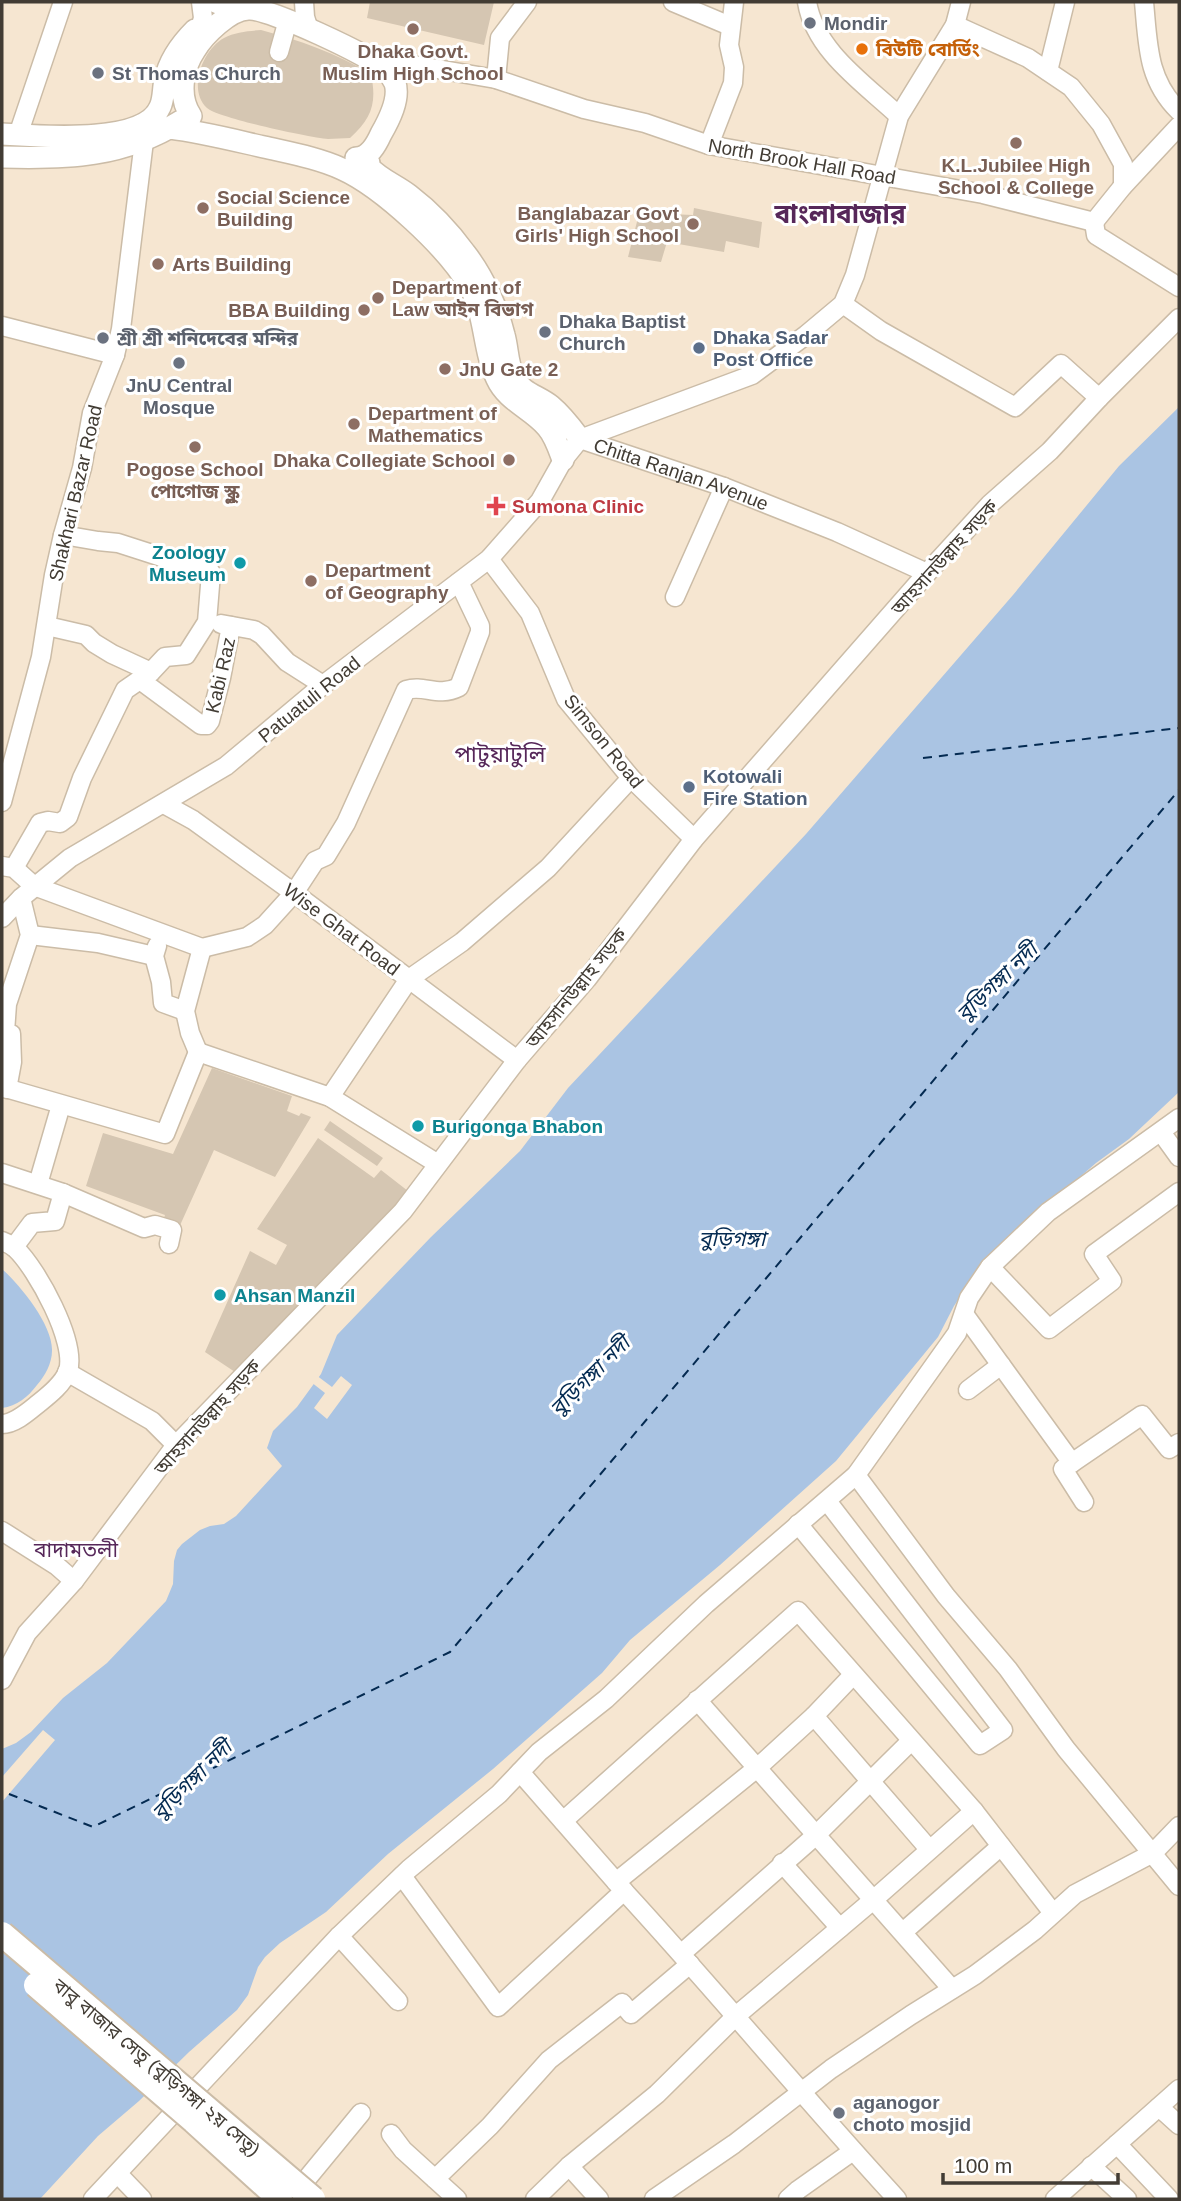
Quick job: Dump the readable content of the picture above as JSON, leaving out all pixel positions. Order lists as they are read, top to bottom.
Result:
{
  "streets": {
    "highway": ["বাবু বাজার সেতু (বুড়িগঙ্গা ২য় সেতু)"],
    "main road": ["Chitta Ranjan Avenue"],
    "street": [
      "North Brook Hall Road",
      "Shakhari Bazar Road",
      "আহসানউল্লাহ সড়ক",
      "Kabi Raz",
      "Patuatuli Road",
      "Simson Road",
      "Wise Ghat Road"
    ]
  },
  "crossings": [
    ["Chitta Ranjan Avenue", "আহসানউল্লাহ সড়ক"],
    ["Chitta Ranjan Avenue", "Patuatuli Road"],
    ["আহসানউল্লাহ সড়ক", "Simson Road"],
    ["আহসানউল্লাহ সড়ক", "Wise Ghat Road"],
    ["Patuatuli Road", "Simson Road"],
    ["Patuatuli Road", "Wise Ghat Road"]
  ],
  "districts": ["বাংলাবাজার", "পাটুয়াটুলি", "বাদামতলী"],
  "water": ["বুড়িগঙ্গা নদী", "বুড়িগঙ্গা"],
  "places": {
    "other": [
      "Mondir",
      "Dhaka Govt. Muslim High School",
      "বিউটি বোর্ডিং",
      "St Thomas Church",
      "K.L.Jubilee High School & College",
      "Social Science Building",
      "Banglabazar Govt Girls' High School",
      "Arts Building",
      "Department of Law আইন বিভাগ",
      "BBA Building",
      "Dhaka Baptist Church",
      "শ্রী শ্রী শনিদেবের মন্দির",
      "Dhaka Sadar Post Office",
      "JnU Central Mosque",
      "JnU Gate 2",
      "Department of Mathematics",
      "Pogose School পোগোজ স্কুল",
      "Dhaka Collegiate School",
      "Zoology Museum",
      "Department of Geography",
      "Kotowali Fire Station",
      "Burigonga Bhabon",
      "Ahsan Manzil",
      "aganogor choto mosjid"
    ],
    "health": ["Sumona Clinic"]
  },
  "scale_bar": "100 m"
}
